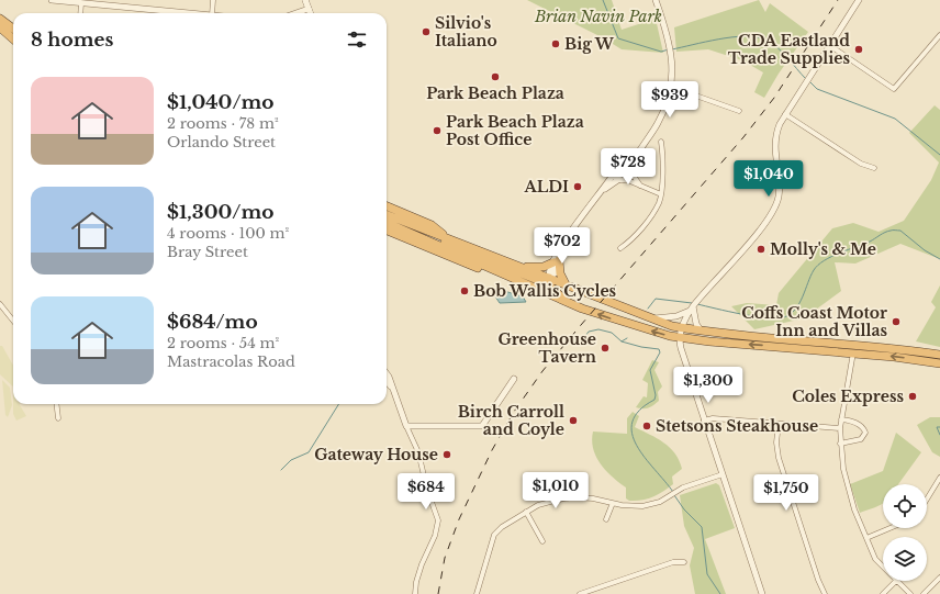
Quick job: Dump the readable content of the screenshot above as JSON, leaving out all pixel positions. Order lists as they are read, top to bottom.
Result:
{
  "parks": ["Brian Navin Park"],
  "places": [
    "Silvio's Italiano",
    "Big W",
    "CDA Eastland Trade Supplies",
    "Park Beach Plaza",
    "Park Beach Plaza Post Office",
    "ALDI",
    "Molly's & Me",
    "Bob Wallis Cycles",
    "Coffs Coast Motor Inn and Villas",
    "Greenhouse Tavern",
    "Coles Express",
    "Birch Carroll and Coyle",
    "Stetsons Steakhouse",
    "Gateway House"
  ],
  "page": {
    "heading": "8 homes",
    "list": [
      {
        "name": "$1,040/mo",
        "note": "2 rooms · 78 m² · Orlando Street"
      },
      {
        "name": "$1,300/mo",
        "note": "4 rooms · 100 m² · Bray Street"
      },
      {
        "name": "$684/mo",
        "note": "2 rooms · 54 m² · Mastracolas Road"
      }
    ],
    "price": [
      "$939",
      "$728",
      "$1,040",
      "$702",
      "$1,300",
      "$1,010",
      "$684",
      "$1,750"
    ]
  }
}
